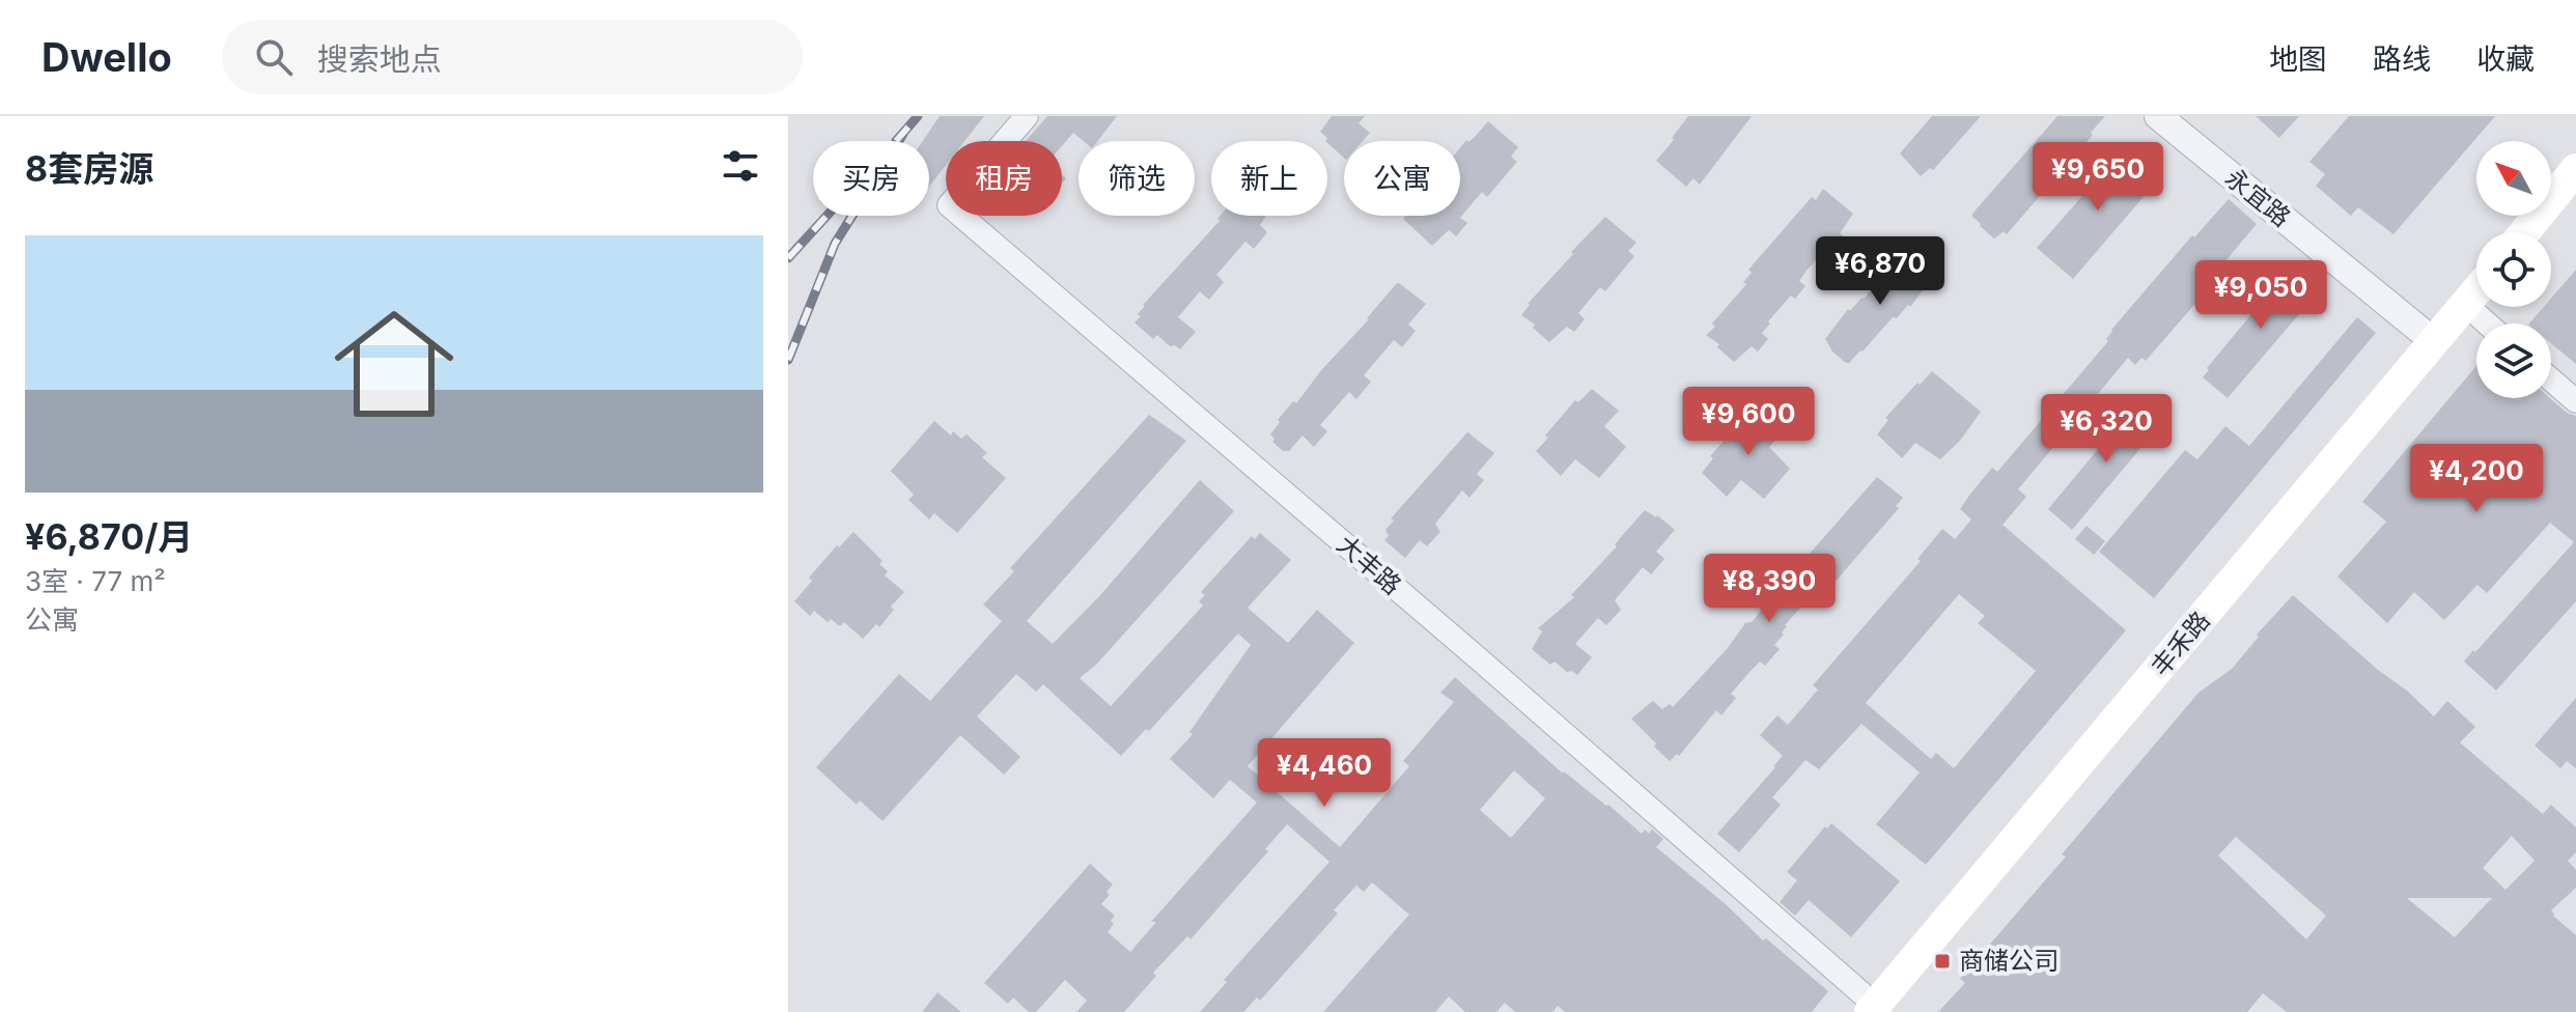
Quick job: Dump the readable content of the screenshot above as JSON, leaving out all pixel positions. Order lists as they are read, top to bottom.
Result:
{
  "streets": {
    "main road": ["丰禾路"],
    "street": ["永宜路", "大丰路"]
  },
  "crossings": [
    ["永宜路", "丰禾路"],
    ["大丰路", "丰禾路"]
  ],
  "places": {
    "transit": ["商储公司"]
  },
  "north": "top left",
  "page": {
    "header": "Dwello",
    "search": "搜索地点",
    "nav": ["地图", "路线", "收藏"],
    "heading": "8套房源",
    "chip": [
      "买房",
      "租房",
      "筛选",
      "新上",
      "公寓"
    ],
    "price": [
      "¥9,650",
      "¥6,870",
      "¥9,050",
      "¥9,600",
      "¥6,320",
      "¥4,200",
      "¥8,390",
      "¥4,460"
    ],
    "list": [
      {
        "name": "¥6,870/月",
        "note": "3室 · 77 m² · 公寓"
      }
    ]
  }
}
